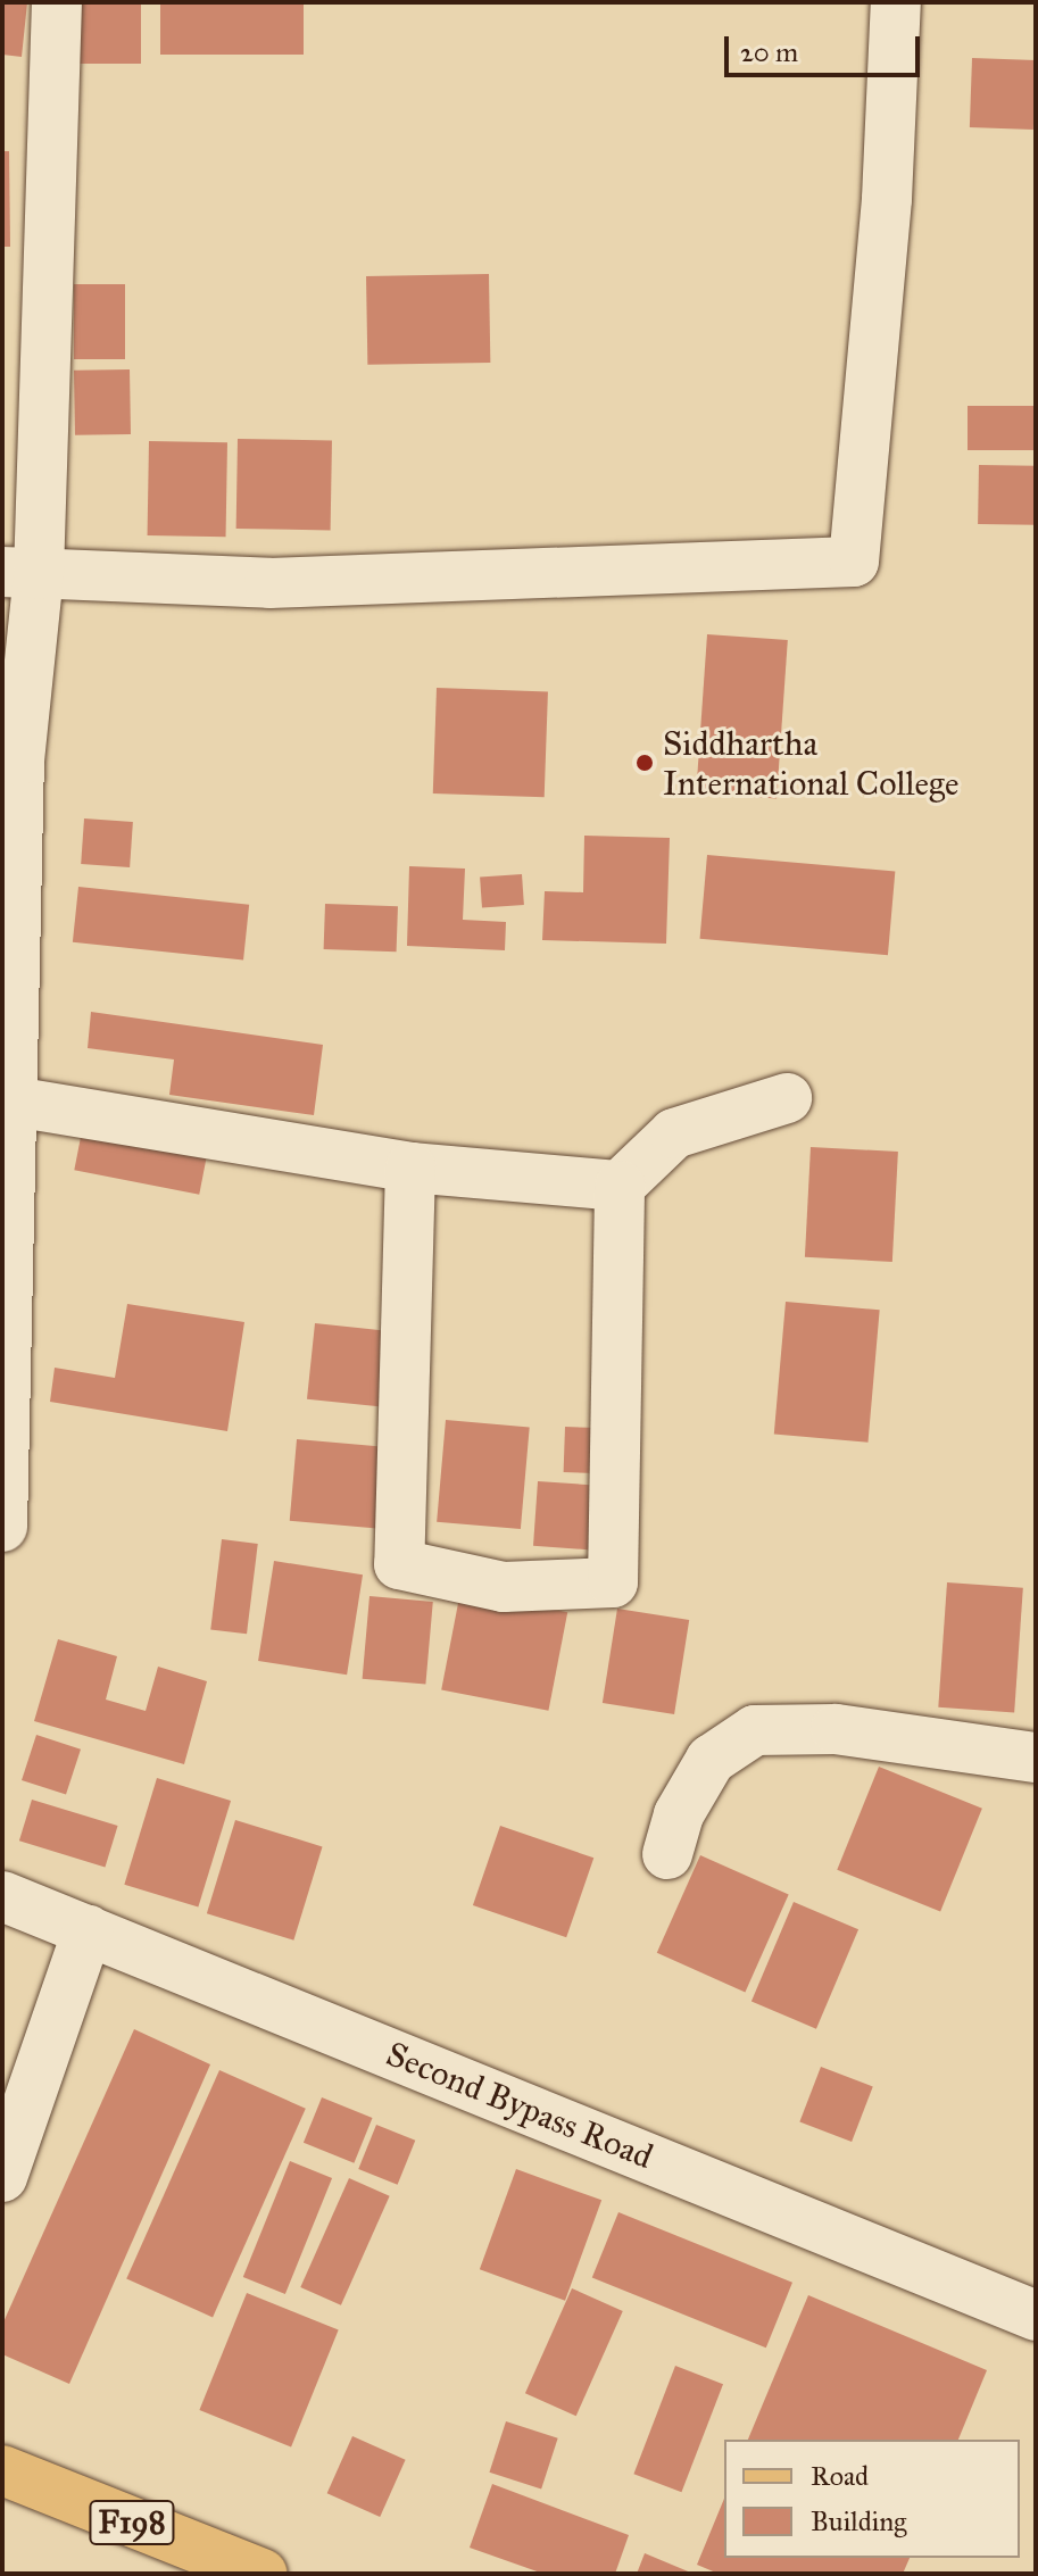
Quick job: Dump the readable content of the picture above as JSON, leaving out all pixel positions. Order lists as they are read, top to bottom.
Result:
{
  "streets": {
    "main road": ["F198"],
    "street": ["Second Bypass Road"]
  },
  "places": ["Siddhartha International College"],
  "legend": ["Road", "Building"],
  "scale_bar": "20 m"
}
